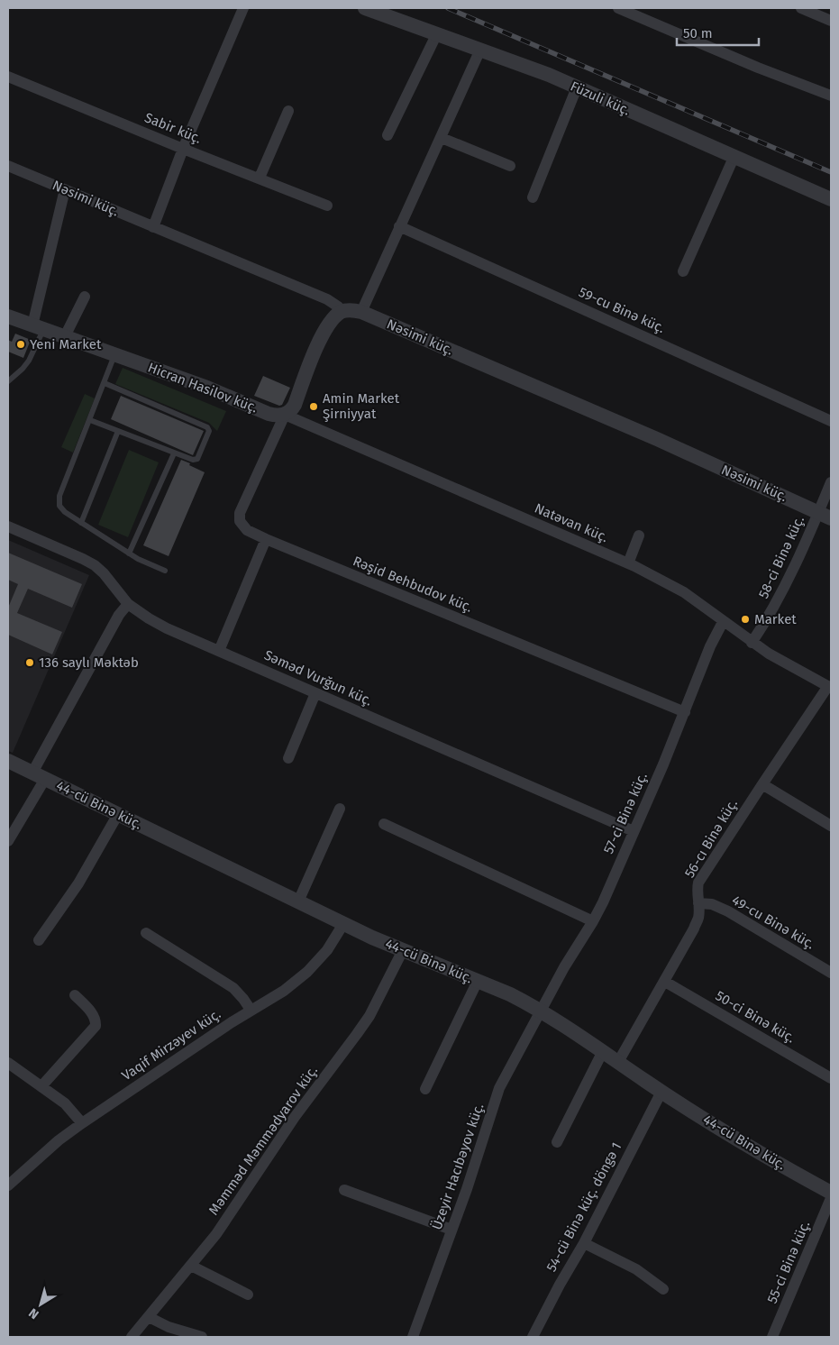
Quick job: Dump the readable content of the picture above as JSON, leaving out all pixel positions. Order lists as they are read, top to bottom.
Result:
{
  "streets": {
    "street": [
      "Füzuli küç.",
      "Sabir küç.",
      "Nəsimi küç.",
      "59-cu Binə küç.",
      "Hicran Hasilov küç.",
      "Natəvan küç.",
      "58-ci Binə küç.",
      "Rəşid Behbudov küç.",
      "Səməd Vurğun küç.",
      "44-cü Binə küç.",
      "57-ci Binə küç.",
      "56-cı Binə küç.",
      "49-cu Binə küç.",
      "50-ci Binə küç.",
      "Vaqif Mirzəyev küç.",
      "Məmməd Məmmədyarov küç.",
      "Üzeyir Hacıbəyov küç.",
      "54-cü Binə küç. döngə 1",
      "55-ci Binə küç."
    ]
  },
  "crossings": [
    ["Nəsimi küç.", "58-ci Binə küç."],
    ["Hicran Hasilov küç.", "Natəvan küç."],
    ["Hicran Hasilov küç.", "Rəşid Behbudov küç."],
    ["Natəvan küç.", "58-ci Binə küç."],
    ["Natəvan küç.", "Rəşid Behbudov küç."],
    ["Natəvan küç.", "57-ci Binə küç."],
    ["Natəvan küç.", "56-cı Binə küç."],
    ["Rəşid Behbudov küç.", "57-ci Binə küç."],
    ["Səməd Vurğun küç.", "57-ci Binə küç."],
    ["44-cü Binə küç.", "57-ci Binə küç."],
    ["44-cü Binə küç.", "56-cı Binə küç."],
    ["44-cü Binə küç.", "Vaqif Mirzəyev küç."],
    ["44-cü Binə küç.", "Məmməd Məmmədyarov küç."],
    ["44-cü Binə küç.", "Üzeyir Hacıbəyov küç."],
    ["44-cü Binə küç.", "54-cü Binə küç. döngə 1"],
    ["57-ci Binə küç.", "Üzeyir Hacıbəyov küç."],
    ["56-cı Binə küç.", "49-cu Binə küç."],
    ["56-cı Binə küç.", "50-ci Binə küç."]
  ],
  "places": [
    "Yeni Market",
    "Amin Market Şirniyyat",
    "Market",
    "136 saylı Məktəb"
  ],
  "scale_bar": "50 m",
  "north": "bottom left"
}
